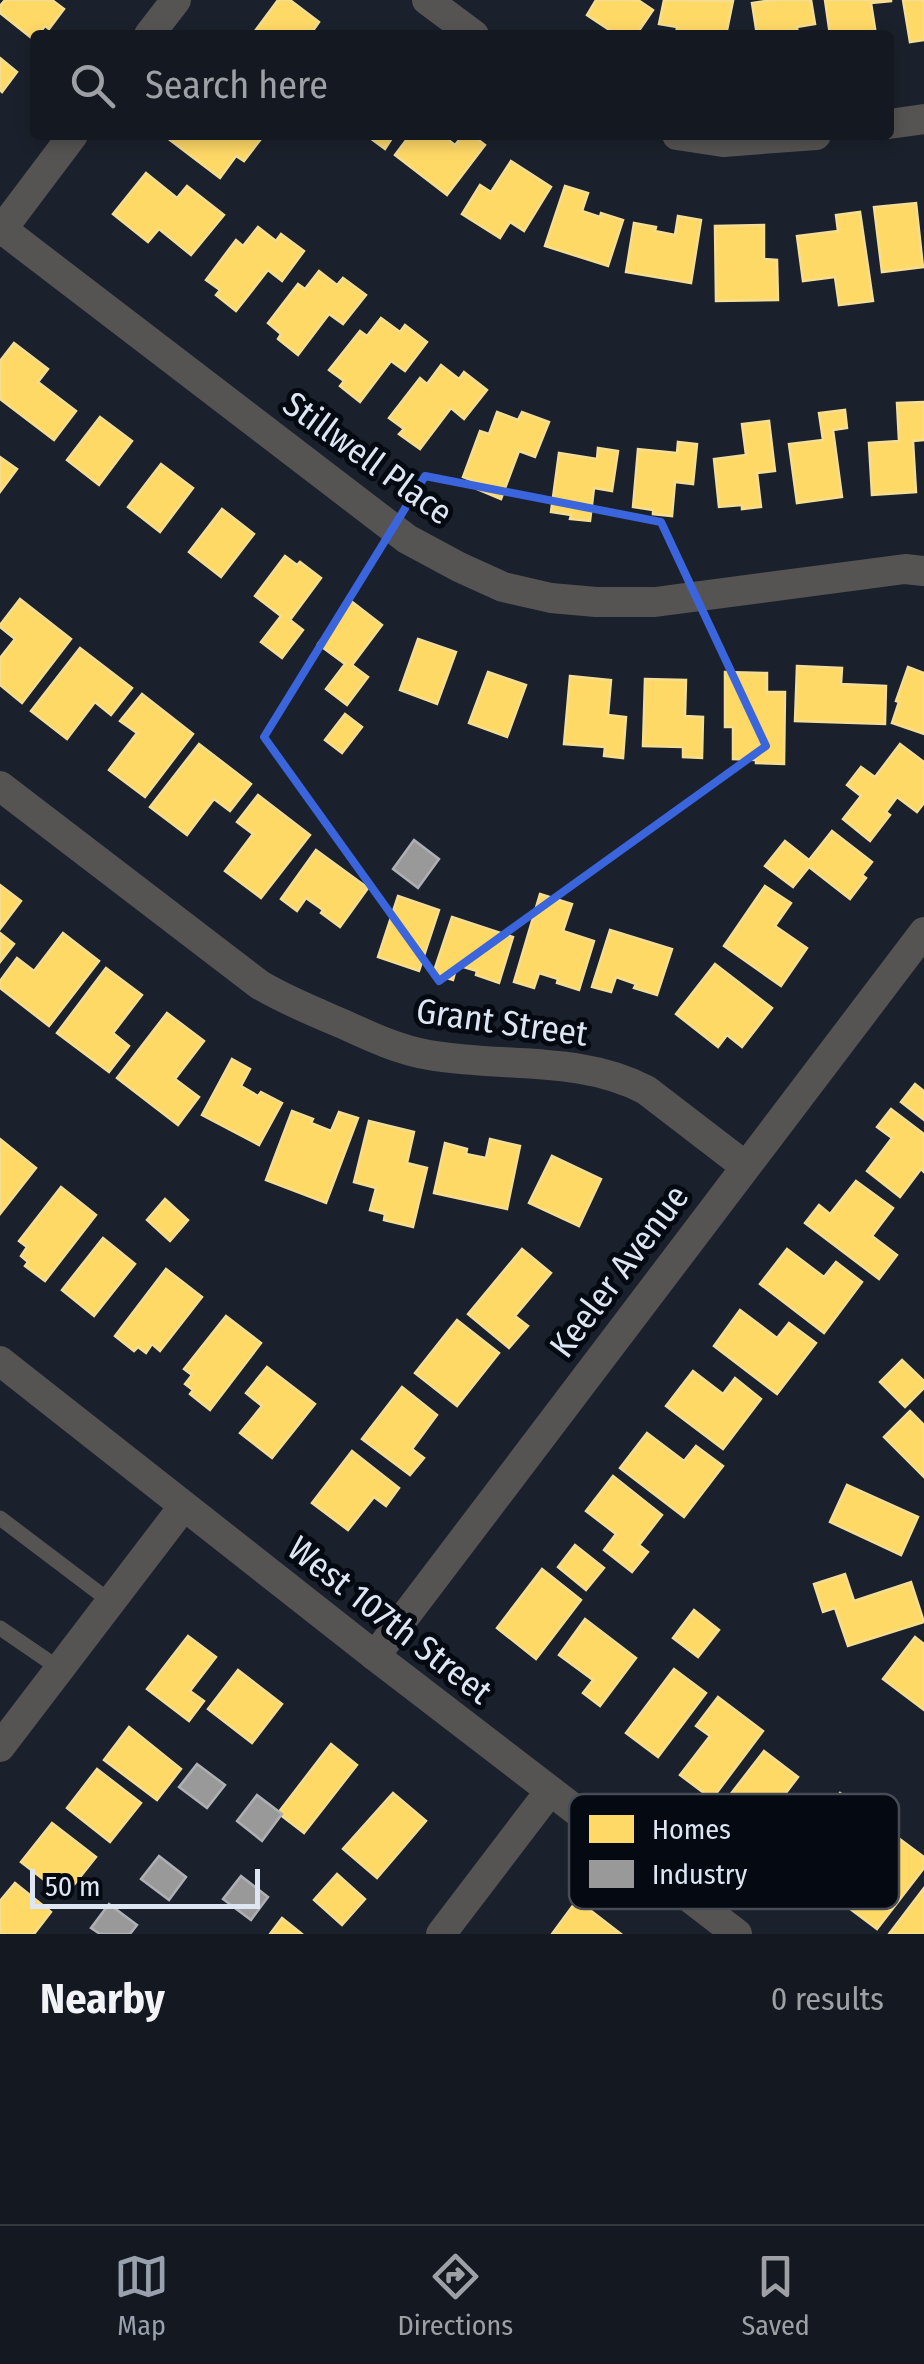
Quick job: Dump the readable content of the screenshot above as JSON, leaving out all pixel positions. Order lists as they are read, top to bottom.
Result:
{
  "streets": {
    "street": [
      "Stillwell Place",
      "Grant Street",
      "Keeler Avenue",
      "West 107th Street"
    ]
  },
  "crossings": [
    ["Grant Street", "Keeler Avenue"],
    ["Keeler Avenue", "West 107th Street"]
  ],
  "legend": ["Homes", "Industry"],
  "scale_bar": "50 m",
  "page": {
    "search": "Search here",
    "scale": "50 m",
    "heading": ["Nearby", "0 results"],
    "nav": ["Map", "Directions", "Saved"]
  }
}
